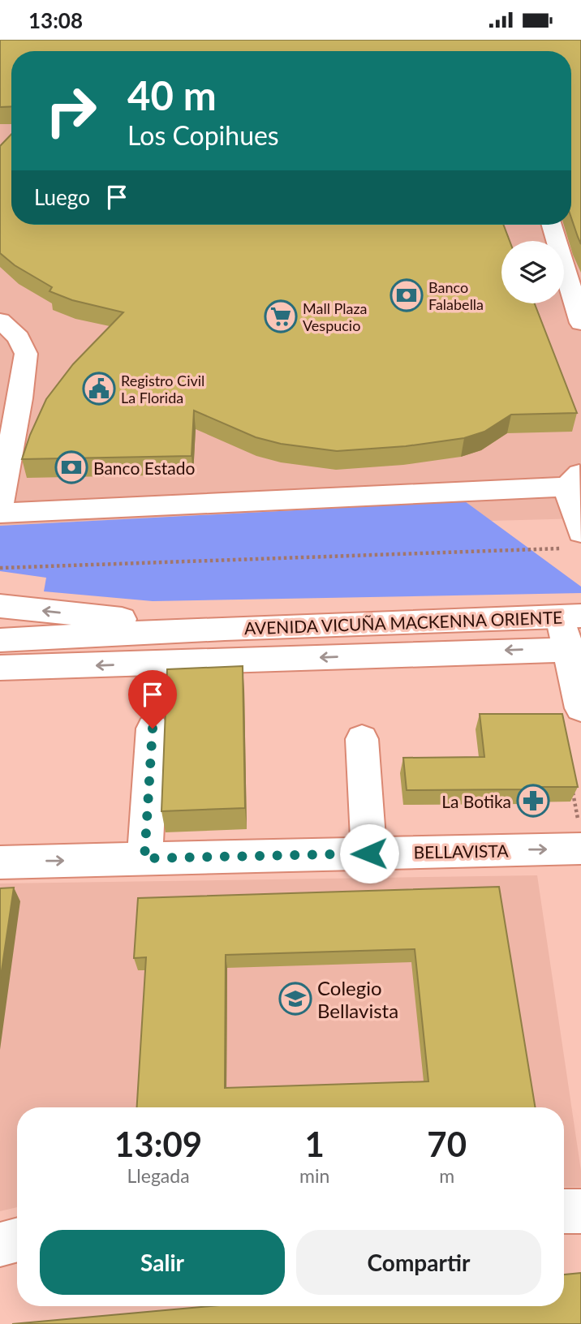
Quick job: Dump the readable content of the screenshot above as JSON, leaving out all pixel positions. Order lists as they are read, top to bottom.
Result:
{
  "streets": {
    "street": ["AVENIDA VICUÑA MACKENNA ORIENTE", "BELLAVISTA"]
  },
  "places": {
    "bank": ["Banco Falabella", "Banco Estado"],
    "supermarket": ["Mall Plaza Vespucio"],
    "public building": ["Registro Civil La Florida"],
    "pharmacy": ["La Botika"],
    "school or university": ["Colegio Bellavista"]
  },
  "page": {
    "status": "13:08",
    "turn": ["40 m", "Los Copihues"],
    "then": "Luego",
    "eta": [
      "13:09",
      "Llegada",
      "1",
      "min",
      "70",
      "m"
    ],
    "buttons": ["Salir", "Compartir"]
  }
}
